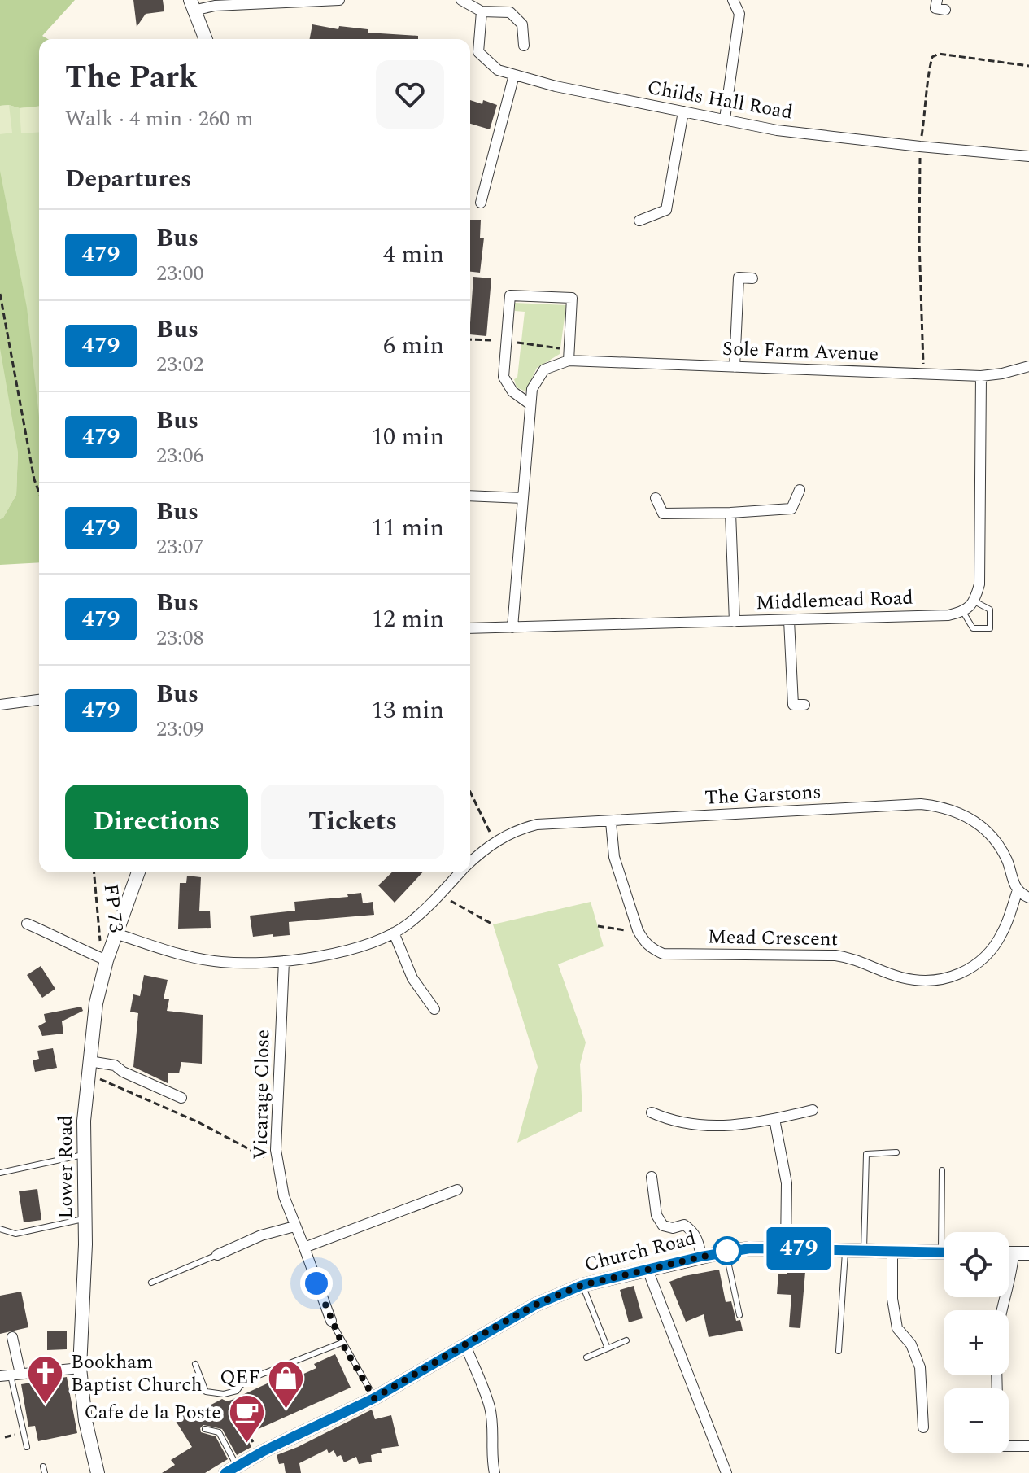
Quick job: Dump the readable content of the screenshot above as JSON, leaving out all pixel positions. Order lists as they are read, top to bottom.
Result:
{
  "streets": {
    "street": [
      "Childs Hall Road",
      "Sole Farm Avenue",
      "Middlemead Road",
      "The Garstons",
      "Mead Crescent",
      "Vicarage Close",
      "Lower Road",
      "Church Road"
    ],
    "path": ["FP 73"]
  },
  "crossings": [
    ["Sole Farm Avenue", "Middlemead Road"],
    ["The Garstons", "Mead Crescent"],
    ["The Garstons", "Vicarage Close"],
    ["The Garstons", "Lower Road"],
    ["FP 73", "Lower Road"]
  ],
  "places": {
    "church": ["Bookham Baptist Church"],
    "shop": ["QEF"],
    "cafe": ["Cafe de la Poste"]
  },
  "lines": ["bus line 479"],
  "page": {
    "on_map": "479",
    "heading": [
      ["The Park", "Walk · 4 min · 260 m"],
      "Departures"
    ],
    "list": [
      {
        "mark": "479",
        "name": "Bus",
        "note": "23:00",
        "value": "4 min"
      },
      {
        "mark": "479",
        "name": "Bus",
        "note": "23:02",
        "value": "6 min"
      },
      {
        "mark": "479",
        "name": "Bus",
        "note": "23:06",
        "value": "10 min"
      },
      {
        "mark": "479",
        "name": "Bus",
        "note": "23:07",
        "value": "11 min"
      },
      {
        "mark": "479",
        "name": "Bus",
        "note": "23:08",
        "value": "12 min"
      },
      {
        "mark": "479",
        "name": "Bus",
        "note": "23:09",
        "value": "13 min"
      }
    ],
    "buttons": ["Directions", "Tickets"],
    "map_buttons": ["+", "−"]
  }
}
